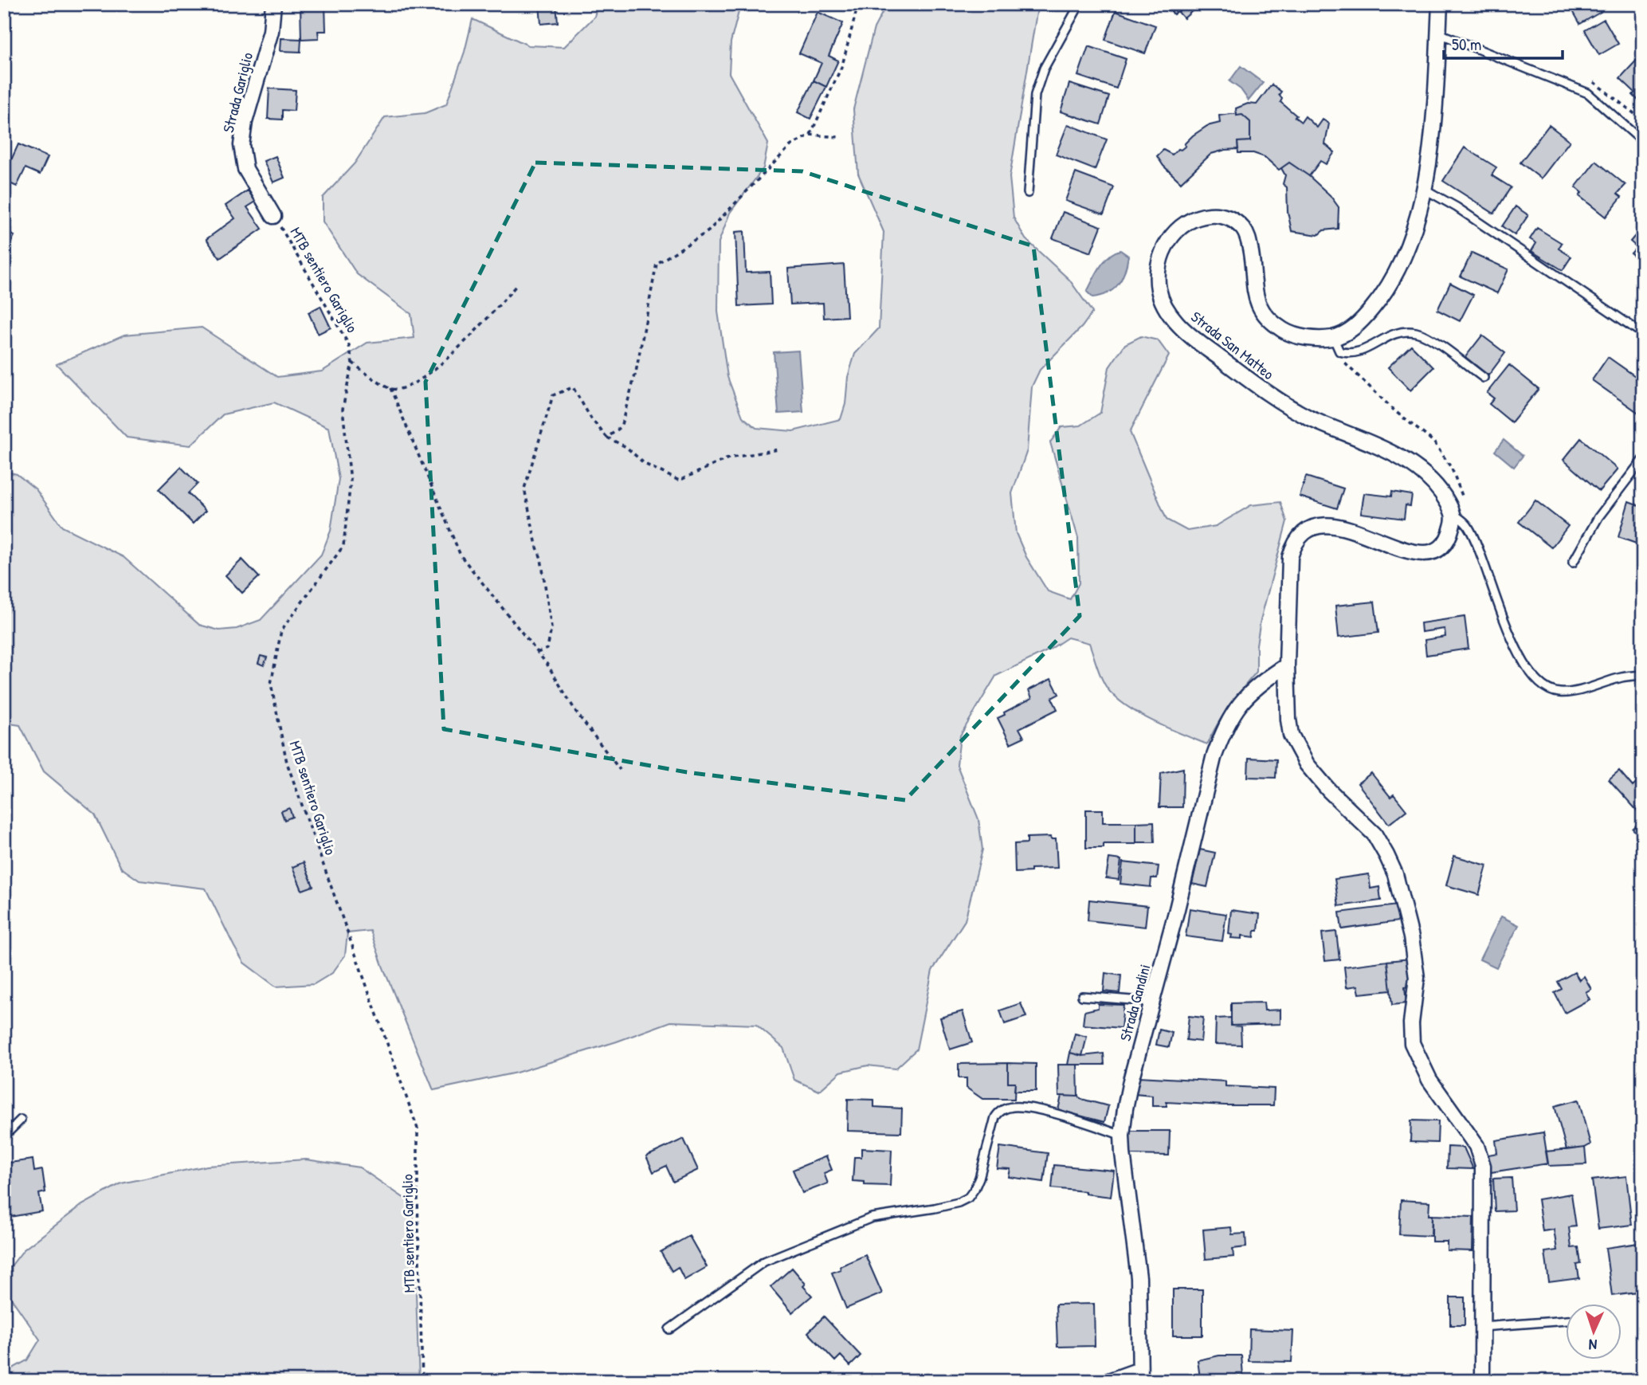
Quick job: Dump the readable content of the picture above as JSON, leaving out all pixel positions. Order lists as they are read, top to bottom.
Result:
{
  "streets": {
    "street": ["Strada Gariglio", "Strada San Matteo", "Strada Gandini"],
    "path": ["MTB sentiero Gariglio"]
  },
  "crossings": [
    ["Strada Gariglio", "MTB sentiero Gariglio"]
  ],
  "scale_bar": "50 m",
  "north": "bottom"
}
